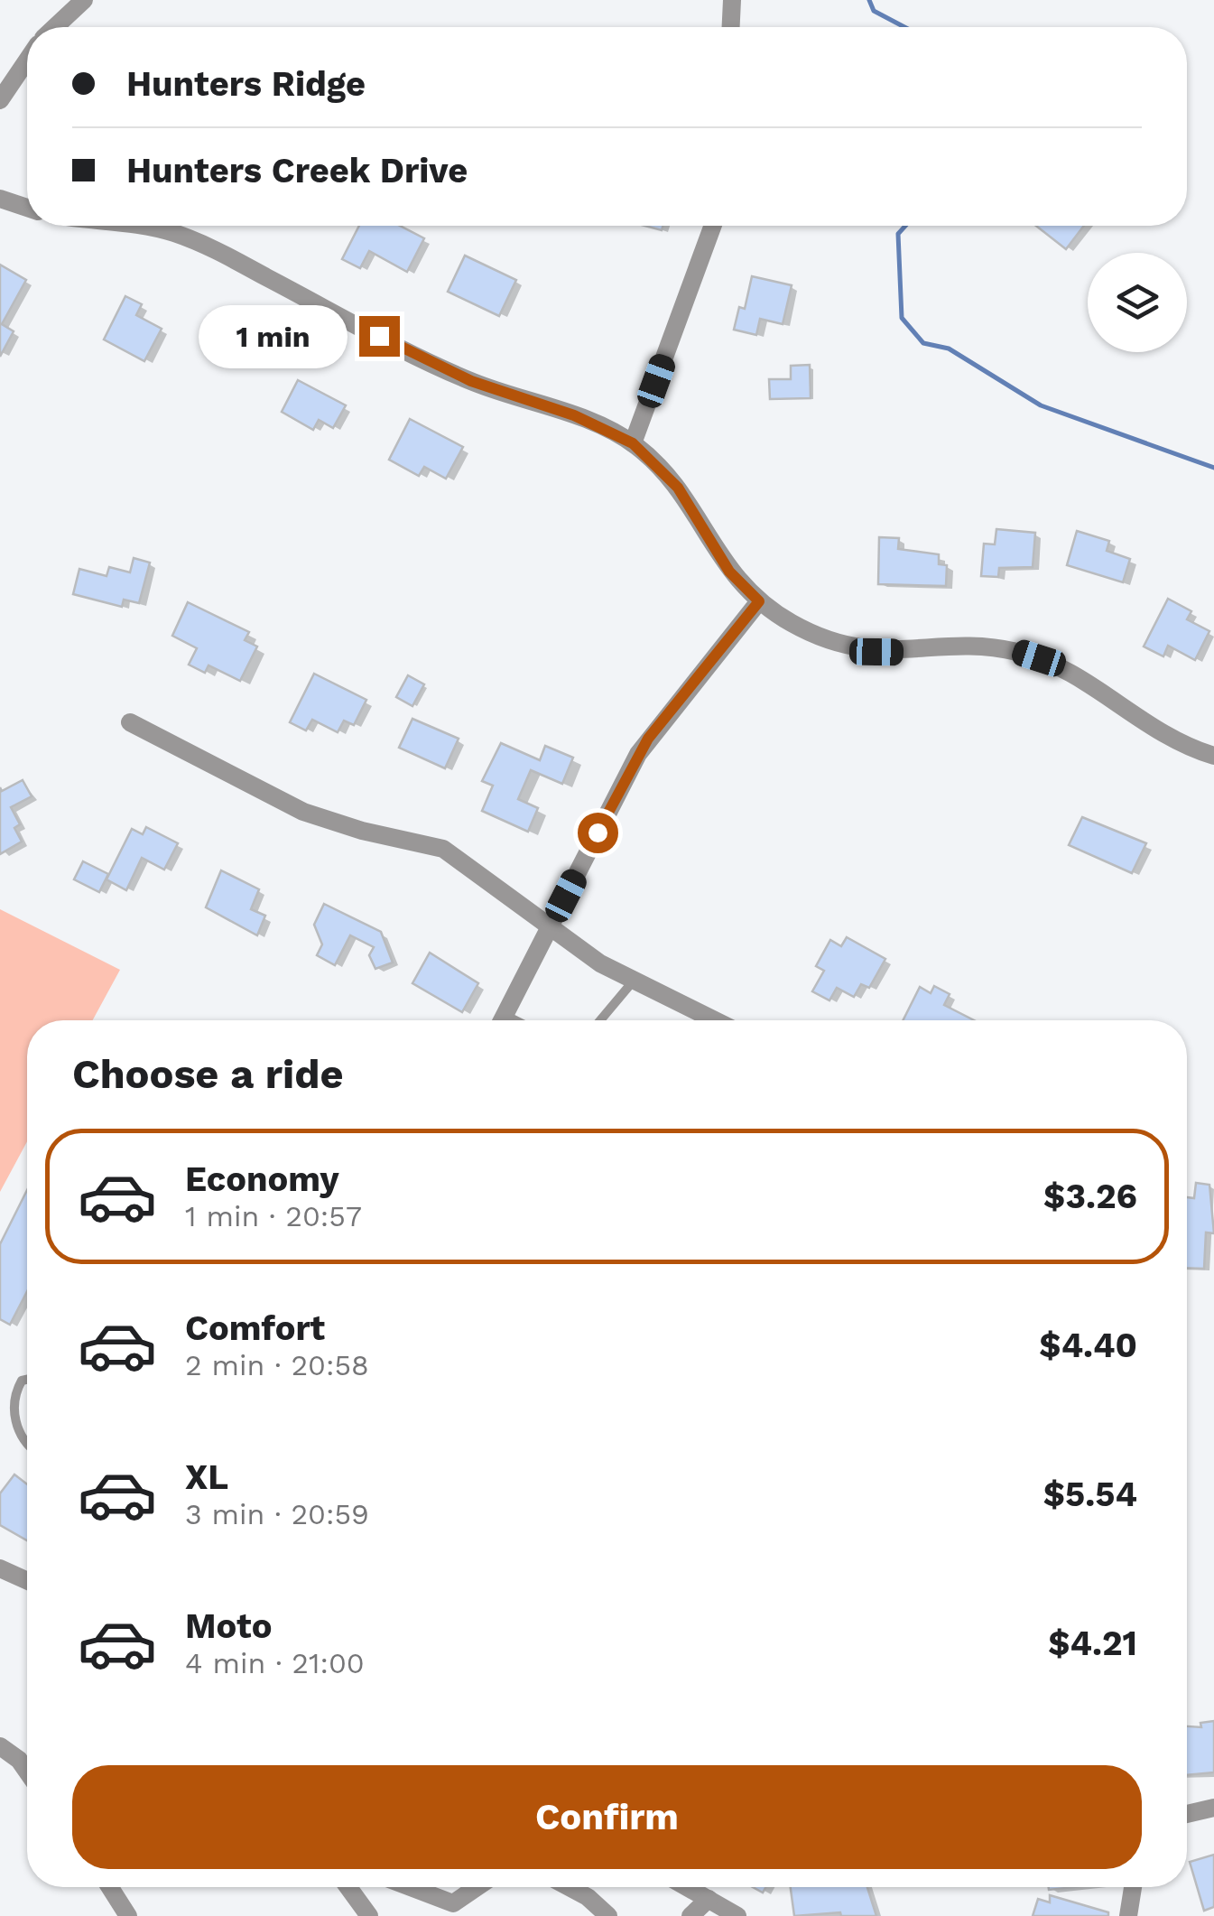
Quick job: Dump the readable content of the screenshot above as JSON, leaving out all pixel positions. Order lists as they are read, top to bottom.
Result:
{
  "page": {
    "banner": ["Hunters Ridge", "Hunters Creek Drive"],
    "bubble": "1 min",
    "heading": "Choose a ride",
    "list": [
      {
        "name": "Economy",
        "note": "1 min · 20:57",
        "value": "$3.26"
      },
      {
        "name": "Comfort",
        "note": "2 min · 20:58",
        "value": "$4.40"
      },
      {
        "name": "XL",
        "note": "3 min · 20:59",
        "value": "$5.54"
      },
      {
        "name": "Moto",
        "note": "4 min · 21:00",
        "value": "$4.21"
      }
    ],
    "buttons": "Confirm"
  }
}
